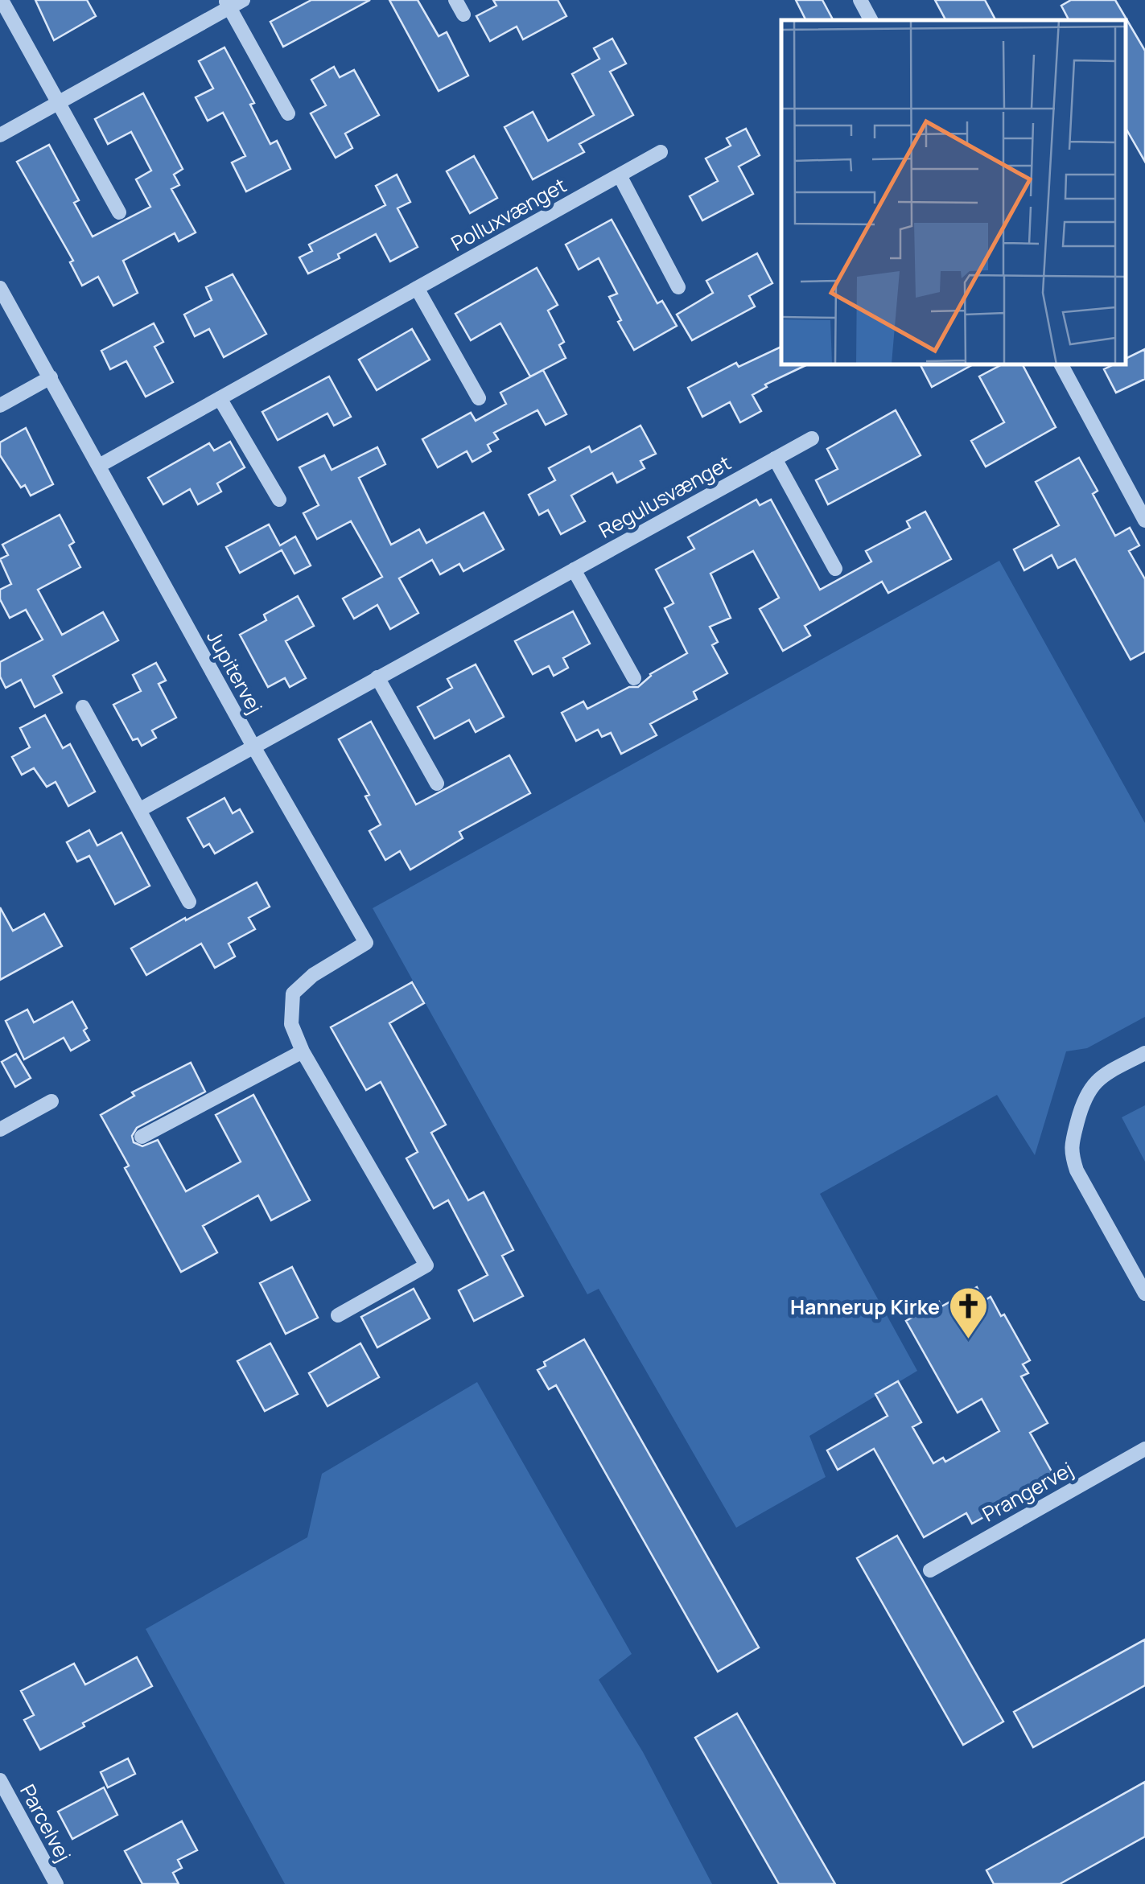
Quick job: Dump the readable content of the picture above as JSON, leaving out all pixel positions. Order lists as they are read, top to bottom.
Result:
{
  "streets": {
    "street": [
      "Polluxvænget",
      "Regulusvænget",
      "Jupitervej",
      "Prangervej",
      "Parcelvej"
    ]
  },
  "crossings": [
    ["Polluxvænget", "Jupitervej"],
    ["Regulusvænget", "Jupitervej"]
  ],
  "places": {
    "church": ["Hannerup Kirke"]
  }
}
